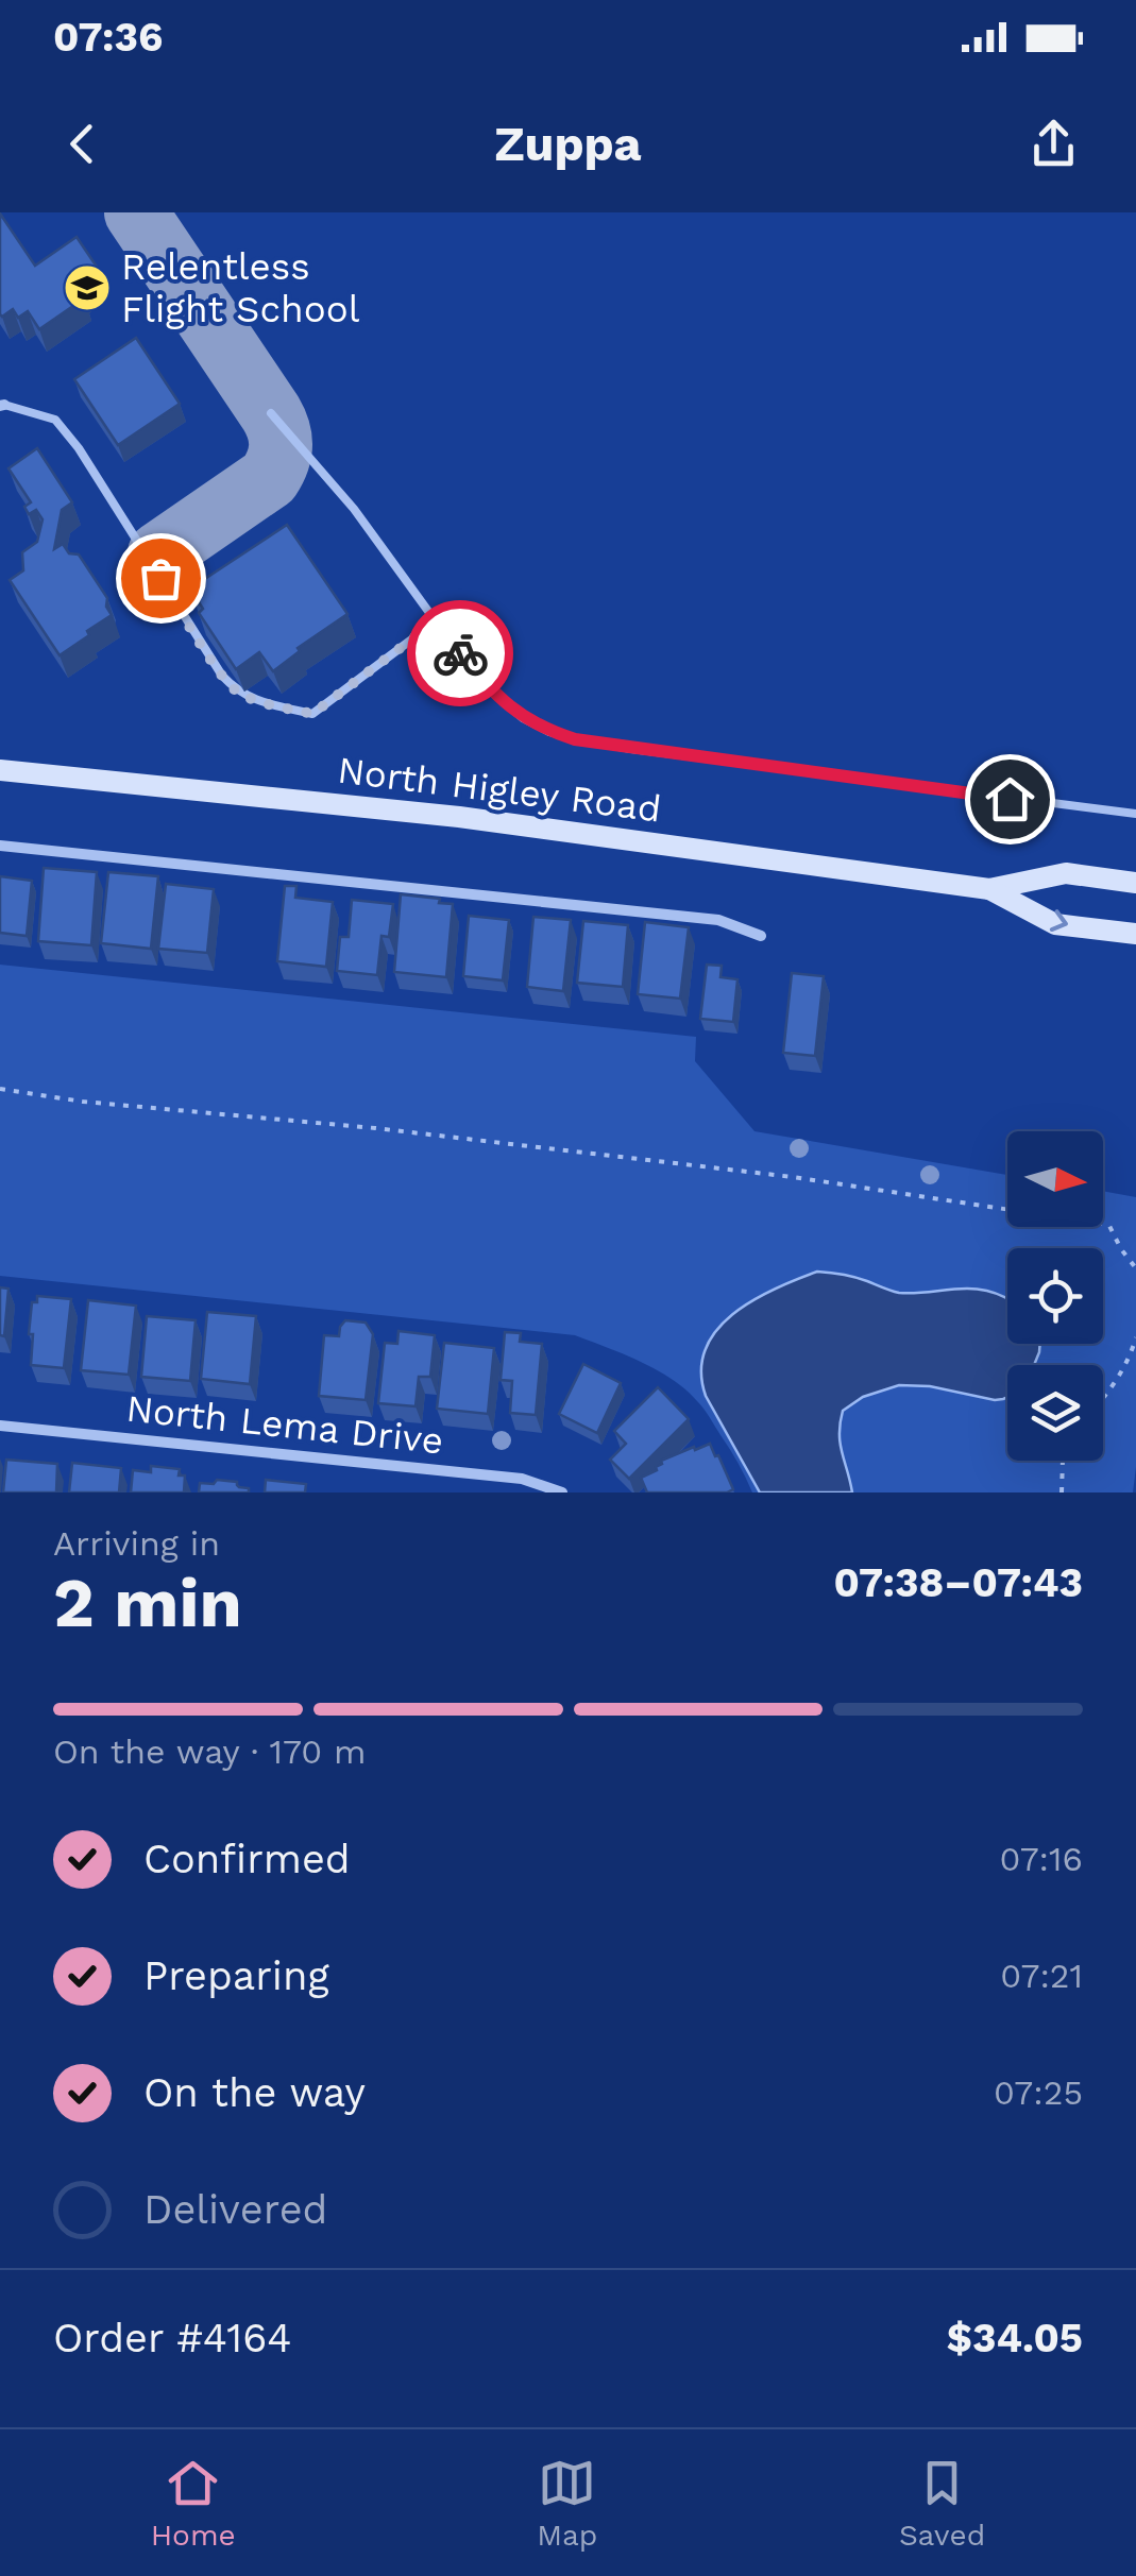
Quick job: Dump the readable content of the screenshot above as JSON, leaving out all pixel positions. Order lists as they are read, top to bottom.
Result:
{
  "streets": {
    "main road": ["North Higley Road"],
    "street": ["North Lema Drive"]
  },
  "places": {
    "school or university": ["Relentless Flight School"]
  },
  "north": "right",
  "page": {
    "status": "07:36",
    "header": "Zuppa",
    "heading": ["2 min", "Arriving in", "07:38–07:43"],
    "panel": ["Order #4164", "$34.05"],
    "bar": "On the way · 170 m",
    "list": [
      ["Confirmed", "07:16"],
      ["Preparing", "07:21"],
      ["On the way", "07:25"],
      "Delivered"
    ],
    "tabs": ["Home", "Map", "Saved"]
  }
}
